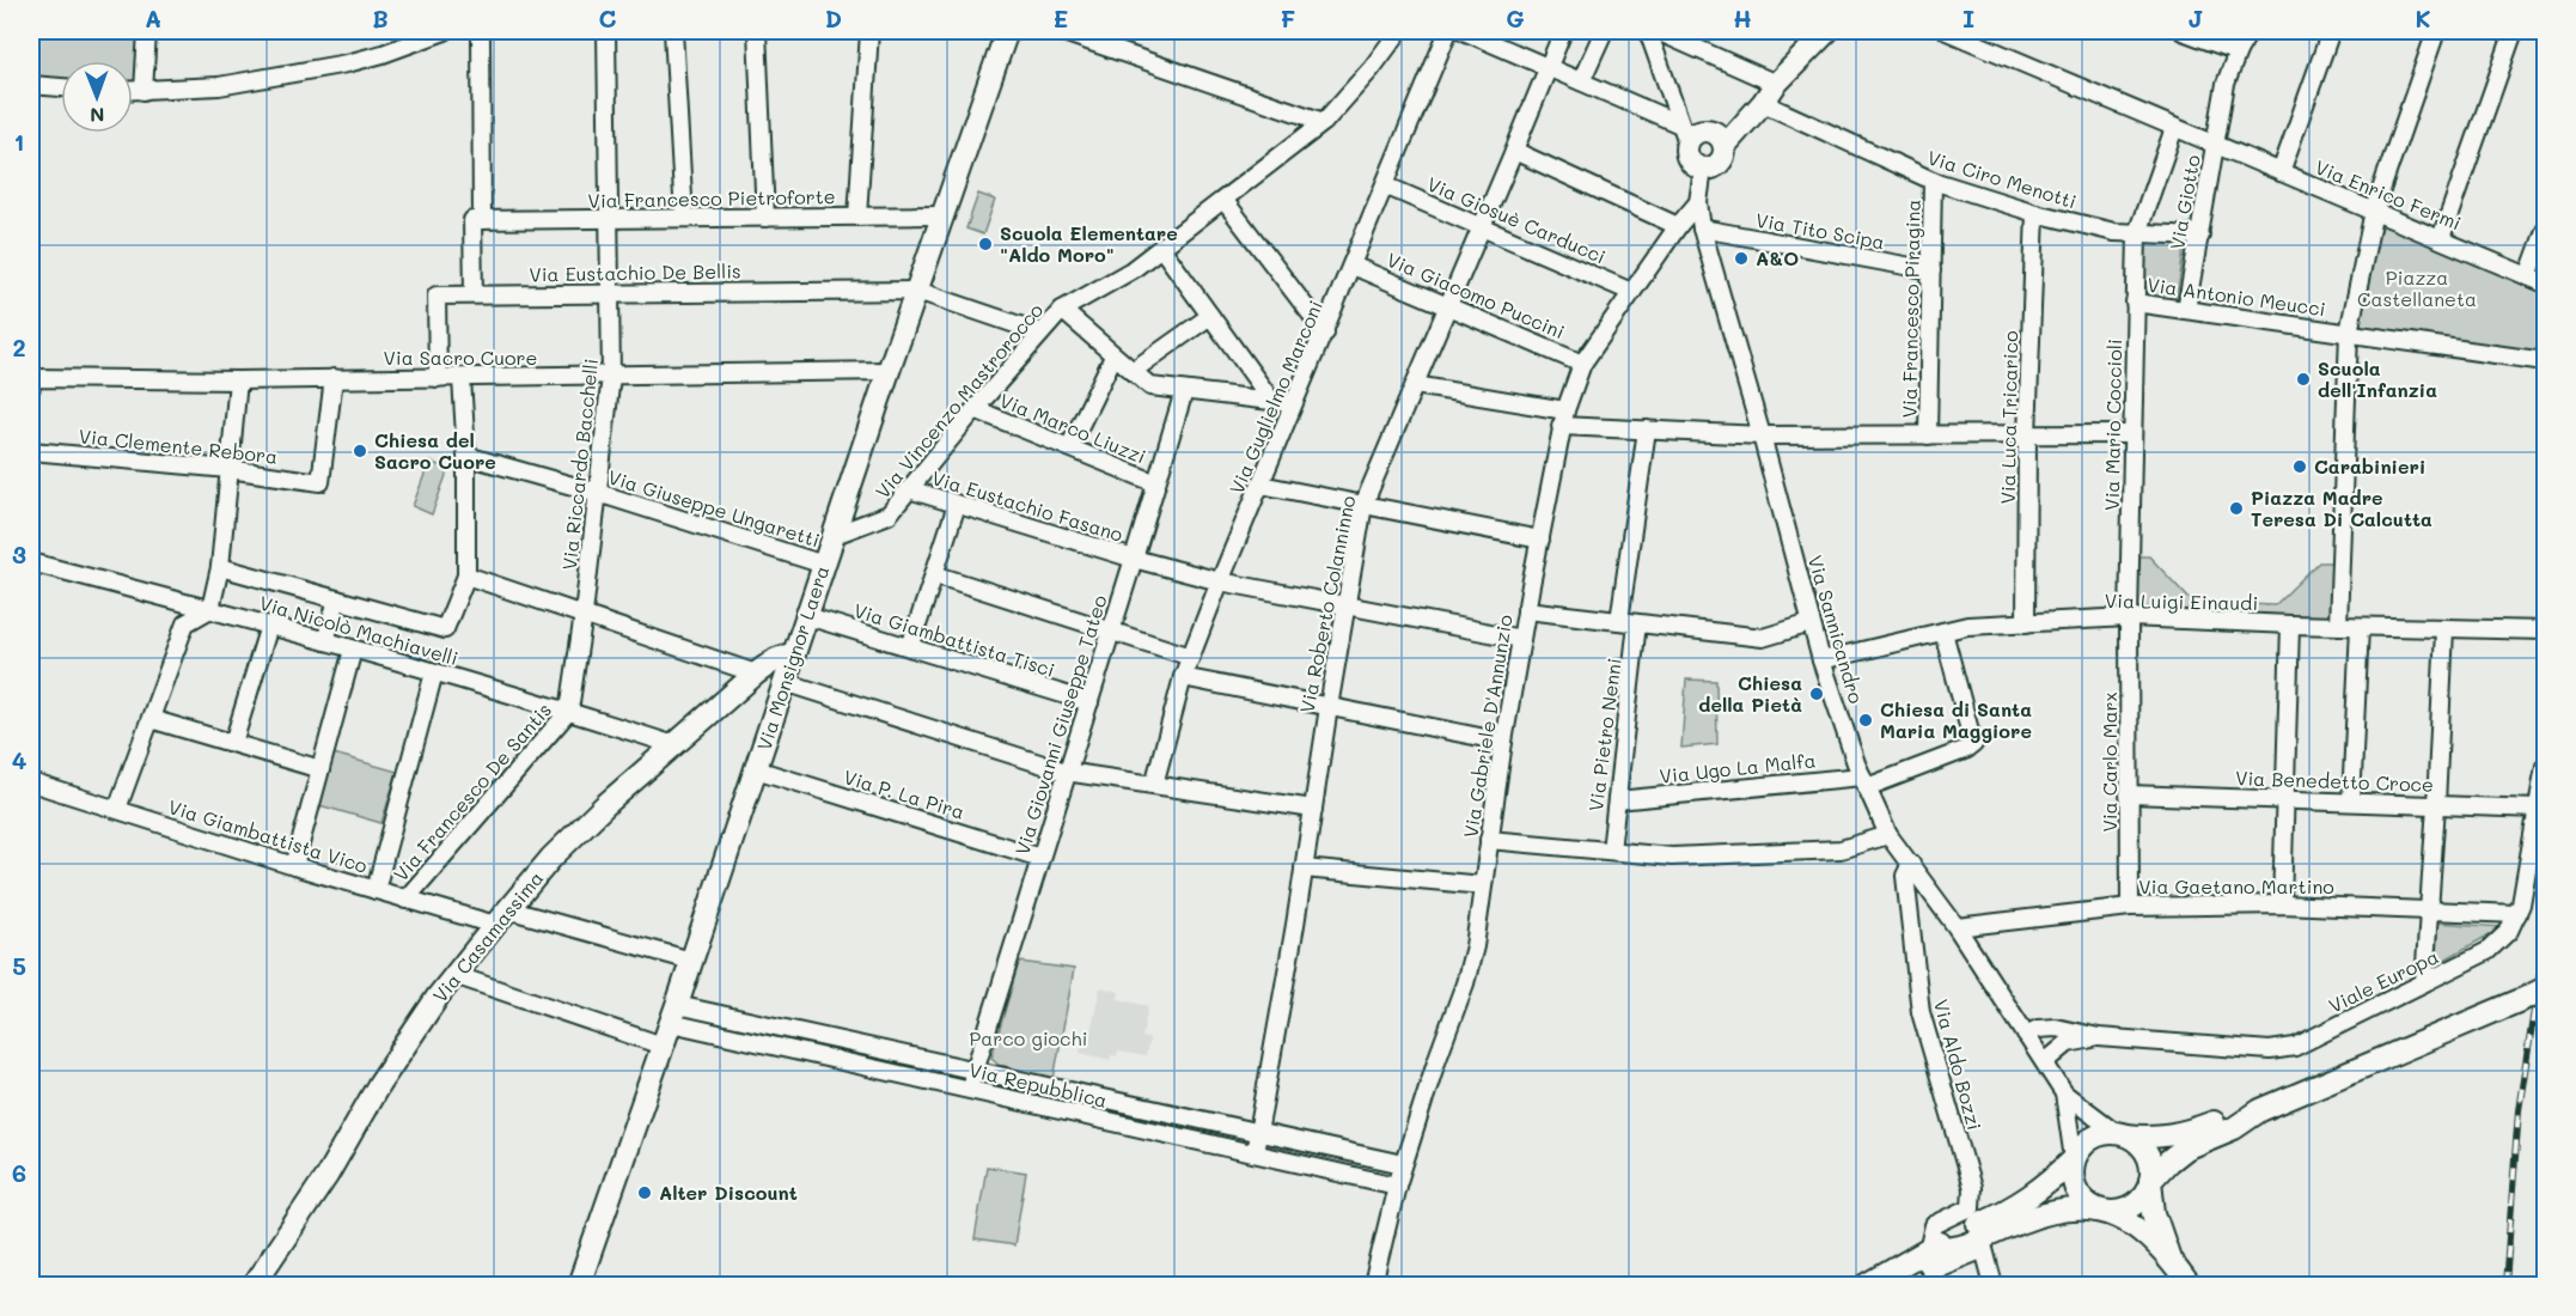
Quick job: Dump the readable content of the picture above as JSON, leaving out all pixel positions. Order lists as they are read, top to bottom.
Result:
{
  "streets": {
    "street": [
      "Via Ciro Menotti",
      "Via Enrico Fermi",
      "Via Francesco Pietroforte",
      "Via Giotto",
      "Via Giosuè Carducci",
      "Via Tito Scipa",
      "Via Eustachio De Bellis",
      "Via Giacomo Puccini",
      "Via Antonio Meucci",
      "Via Francesco Piragina",
      "Via Sacro Cuore",
      "Via Guglielmo Marconi",
      "Via Vincenzo Mastrorocco",
      "Via Luca Tricarico",
      "Via Mario Coccioli",
      "Via Marco Liuzzi",
      "Via Clemente Rebora",
      "Via Riccardo Bacchelli",
      "Via Eustachio Fasano",
      "Via Giuseppe Ungaretti",
      "Via Luigi Einaudi",
      "Via Roberto Colanninno",
      "Via Sannicandro",
      "Via Nicolò Machiavelli",
      "Via Giambattista Tisci",
      "Via Monsignor Laera",
      "Via Giovanni Giuseppe Tateo",
      "Via Gabriele D'Annunzio",
      "Via Pietro Nenni",
      "Via Carlo Marx",
      "Via Ugo La Malfa",
      "Via Benedetto Croce",
      "Via Francesco De Santis",
      "Via P. La Pira",
      "Via Giambattista Vico",
      "Via Gaetano Martino",
      "Via Casamassima",
      "Viale Europa",
      "Via Aldo Bozzi",
      "Via Repubblica"
    ]
  },
  "crossings": [
    ["Via Ciro Menotti", "Via Giotto"],
    ["Via Ciro Menotti", "Via Francesco Piragina"],
    ["Via Ciro Menotti", "Via Luca Tricarico"],
    ["Via Ciro Menotti", "Via Mario Coccioli"],
    ["Via Enrico Fermi", "Via Giotto"],
    ["Via Enrico Fermi", "Via Mario Coccioli"],
    ["Via Francesco Pietroforte", "Via Riccardo Bacchelli"],
    ["Via Francesco Pietroforte", "Via Monsignor Laera"],
    ["Via Giotto", "Via Antonio Meucci"],
    ["Via Giosuè Carducci", "Via Guglielmo Marconi"],
    ["Via Giosuè Carducci", "Via Roberto Colanninno"],
    ["Via Giosuè Carducci", "Via Gabriele D'Annunzio"],
    ["Via Tito Scipa", "Via Francesco Piragina"],
    ["Via Tito Scipa", "Via Sannicandro"],
    ["Via Eustachio De Bellis", "Via Sacro Cuore"],
    ["Via Eustachio De Bellis", "Via Vincenzo Mastrorocco"],
    ["Via Eustachio De Bellis", "Via Riccardo Bacchelli"],
    ["Via Eustachio De Bellis", "Via Monsignor Laera"],
    ["Via Giacomo Puccini", "Via Guglielmo Marconi"],
    ["Via Giacomo Puccini", "Via Roberto Colanninno"],
    ["Via Giacomo Puccini", "Via Gabriele D'Annunzio"],
    ["Via Antonio Meucci", "Via Mario Coccioli"],
    ["Via Sacro Cuore", "Via Clemente Rebora"],
    ["Via Sacro Cuore", "Via Riccardo Bacchelli"],
    ["Via Sacro Cuore", "Via Monsignor Laera"],
    ["Via Guglielmo Marconi", "Via Eustachio Fasano"],
    ["Via Vincenzo Mastrorocco", "Via Marco Liuzzi"],
    ["Via Vincenzo Mastrorocco", "Via Eustachio Fasano"],
    ["Via Vincenzo Mastrorocco", "Via Monsignor Laera"],
    ["Via Luca Tricarico", "Via Luigi Einaudi"],
    ["Via Mario Coccioli", "Via Luigi Einaudi"],
    ["Via Mario Coccioli", "Via Carlo Marx"],
    ["Via Marco Liuzzi", "Via Giovanni Giuseppe Tateo"],
    ["Via Riccardo Bacchelli", "Via Giuseppe Ungaretti"],
    ["Via Riccardo Bacchelli", "Via Nicolò Machiavelli"],
    ["Via Riccardo Bacchelli", "Via Francesco De Santis"],
    ["Via Eustachio Fasano", "Via Roberto Colanninno"],
    ["Via Eustachio Fasano", "Via Giovanni Giuseppe Tateo"],
    ["Via Eustachio Fasano", "Via Gabriele D'Annunzio"],
    ["Via Giuseppe Ungaretti", "Via Monsignor Laera"],
    ["Via Luigi Einaudi", "Via Sannicandro"],
    ["Via Luigi Einaudi", "Via Carlo Marx"],
    ["Via Luigi Einaudi", "Via Ugo La Malfa"],
    ["Via Roberto Colanninno", "Via Repubblica"],
    ["Via Sannicandro", "Via Gabriele D'Annunzio"],
    ["Via Sannicandro", "Via Ugo La Malfa"],
    ["Via Sannicandro", "Via Gaetano Martino"],
    ["Via Sannicandro", "Viale Europa"],
    ["Via Sannicandro", "Via Aldo Bozzi"],
    ["Via Nicolò Machiavelli", "Via Francesco De Santis"],
    ["Via Nicolò Machiavelli", "Via Casamassima"],
    ["Via Giambattista Tisci", "Via Monsignor Laera"],
    ["Via Giambattista Tisci", "Via Giovanni Giuseppe Tateo"],
    ["Via Monsignor Laera", "Via P. La Pira"],
    ["Via Monsignor Laera", "Via Giambattista Vico"],
    ["Via Monsignor Laera", "Via Casamassima"],
    ["Via Monsignor Laera", "Via Repubblica"],
    ["Via Giovanni Giuseppe Tateo", "Via P. La Pira"],
    ["Via Giovanni Giuseppe Tateo", "Via Repubblica"],
    ["Via Gabriele D'Annunzio", "Via Repubblica"],
    ["Via Pietro Nenni", "Via Ugo La Malfa"],
    ["Via Carlo Marx", "Via Benedetto Croce"],
    ["Via Carlo Marx", "Via Gaetano Martino"],
    ["Via Benedetto Croce", "Viale Europa"],
    ["Via Francesco De Santis", "Via Giambattista Vico"],
    ["Via Giambattista Vico", "Via Casamassima"],
    ["Via Gaetano Martino", "Viale Europa"]
  ],
  "parks": ["Piazza Castellaneta", "Parco giochi"],
  "places": [
    "Scuola Elementare \"Aldo Moro\"",
    "A&O",
    "Scuola dell'Infanzia",
    "Chiesa del Sacro Cuore",
    "Carabinieri",
    "Piazza Madre Teresa Di Calcutta",
    "Chiesa della Pietà",
    "Chiesa di Santa Maria Maggiore",
    "Alter Discount"
  ],
  "north": "bottom",
  "grid": {
    "columns": [
      "A",
      "B",
      "C",
      "D",
      "E",
      "F",
      "G",
      "H",
      "I",
      "J",
      "K"
    ],
    "rows": [
      "1",
      "2",
      "3",
      "4",
      "5",
      "6"
    ]
  }
}
